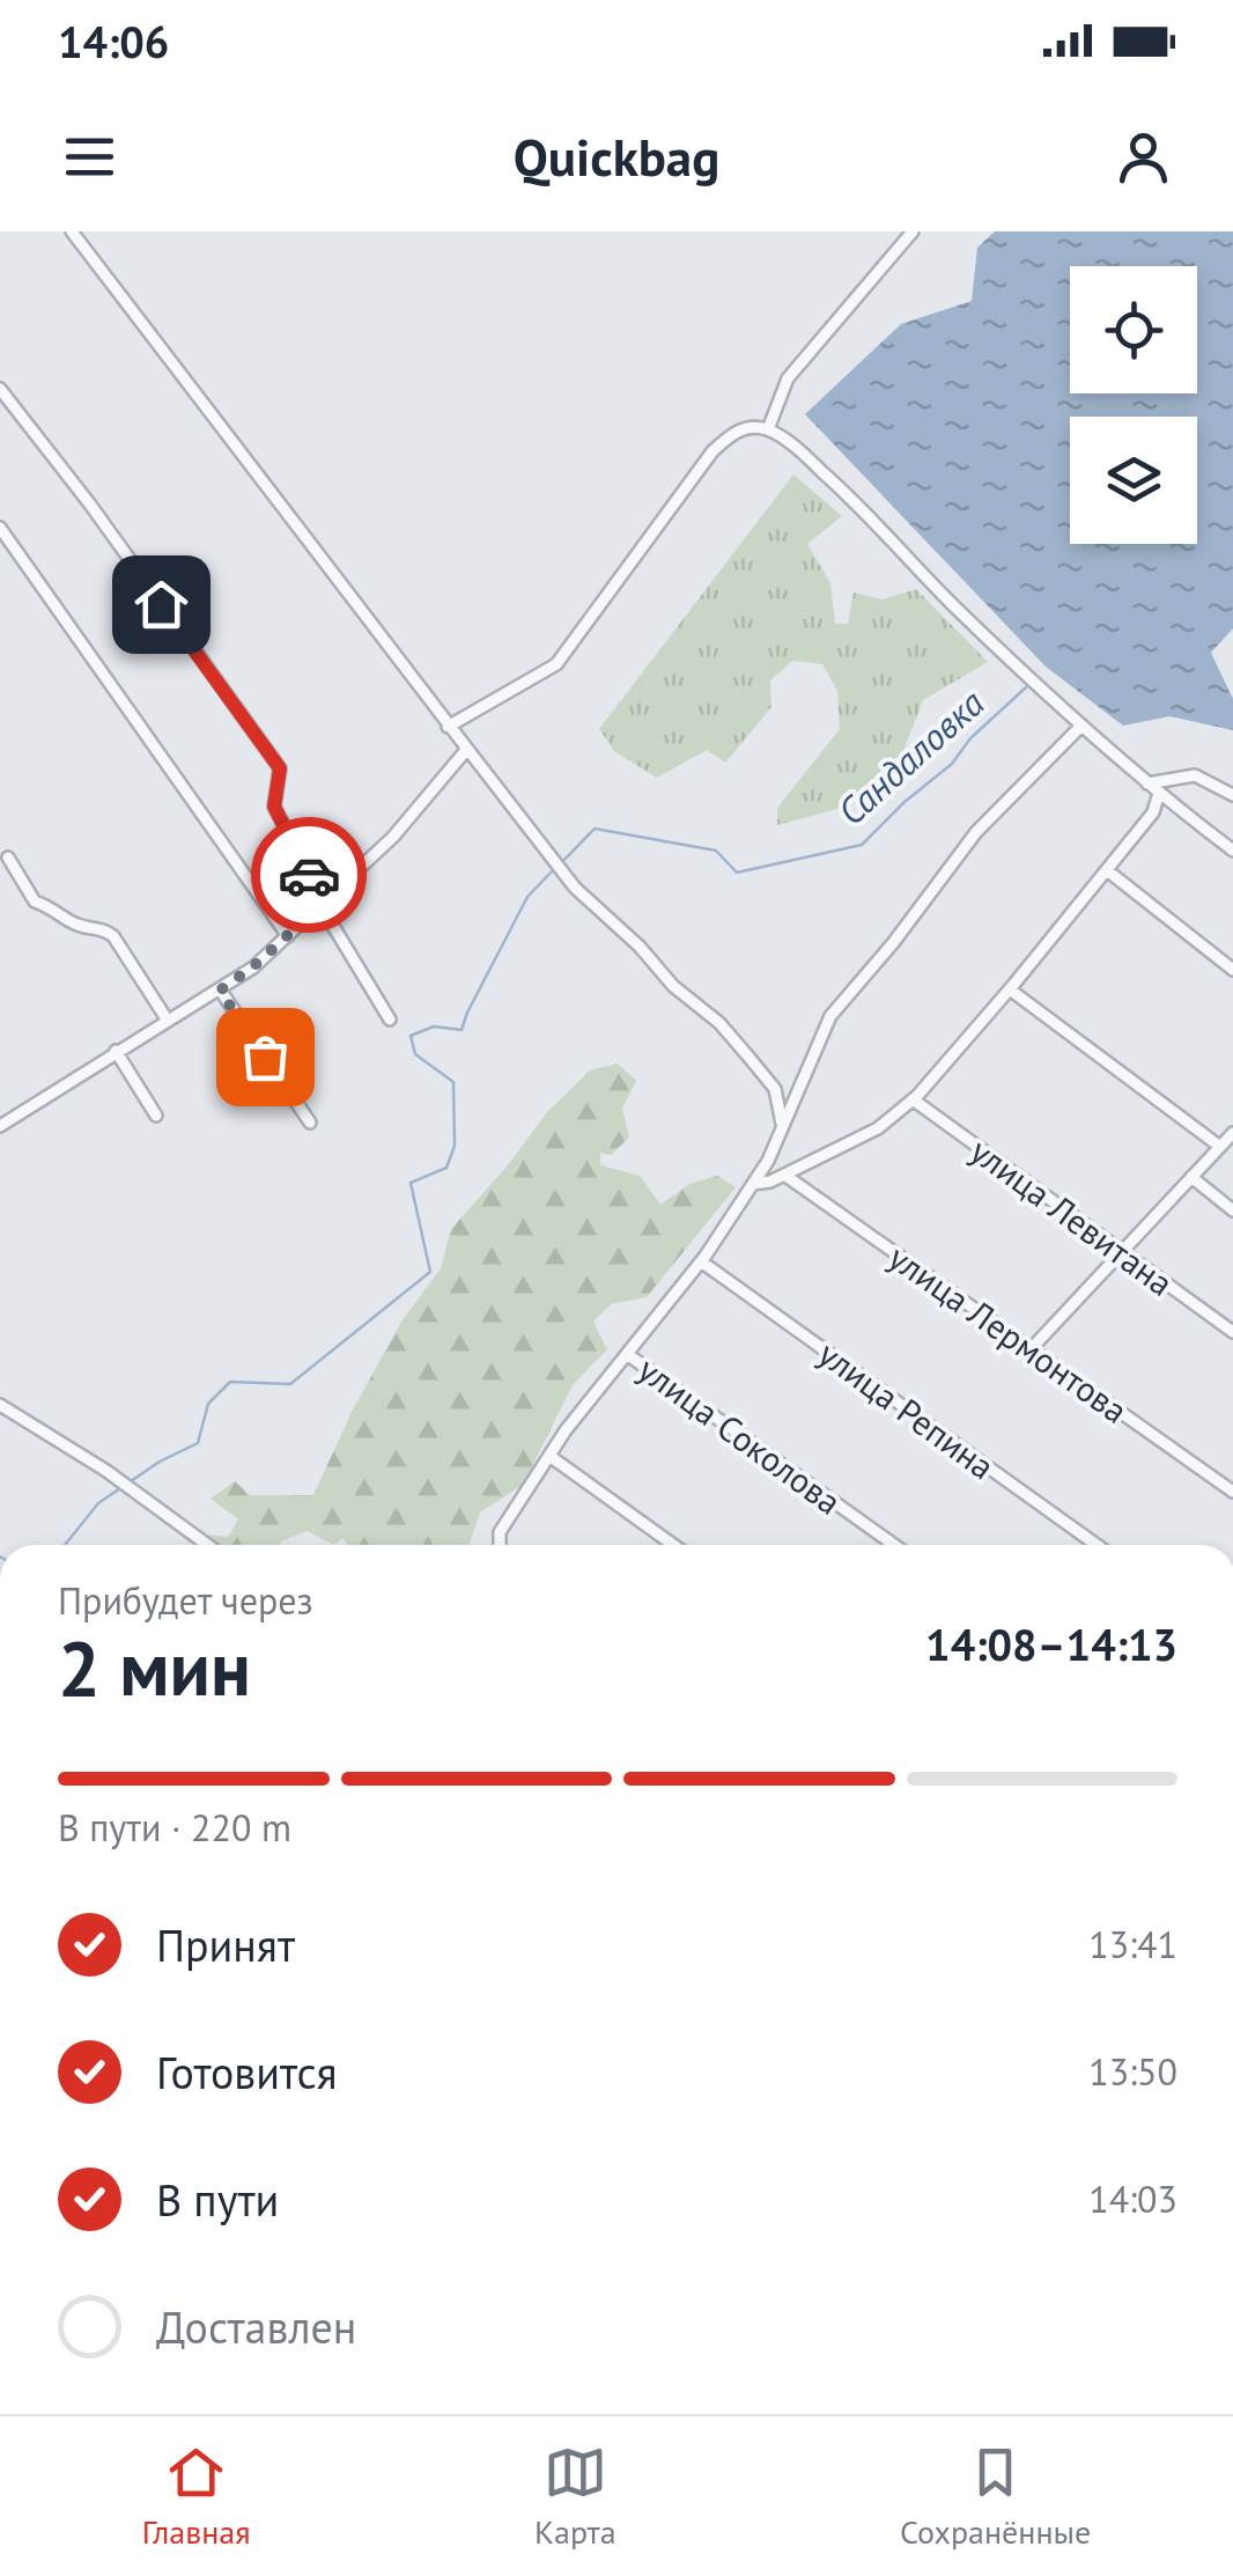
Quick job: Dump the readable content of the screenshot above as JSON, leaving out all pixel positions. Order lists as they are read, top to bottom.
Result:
{
  "streets": {
    "street": [
      "улица Левитана",
      "улица Лермонтова",
      "улица Репина",
      "улица Соколова"
    ]
  },
  "water": ["Сандаловка"],
  "page": {
    "status": "14:06",
    "header": "Quickbag",
    "heading": ["2 мин", "Прибудет через", "14:08–14:13"],
    "bar": "В пути · 220 m",
    "list": [
      ["Принят", "13:41"],
      ["Готовится", "13:50"],
      ["В пути", "14:03"],
      "Доставлен"
    ],
    "tabs": ["Главная", "Карта", "Сохранённые"]
  }
}
